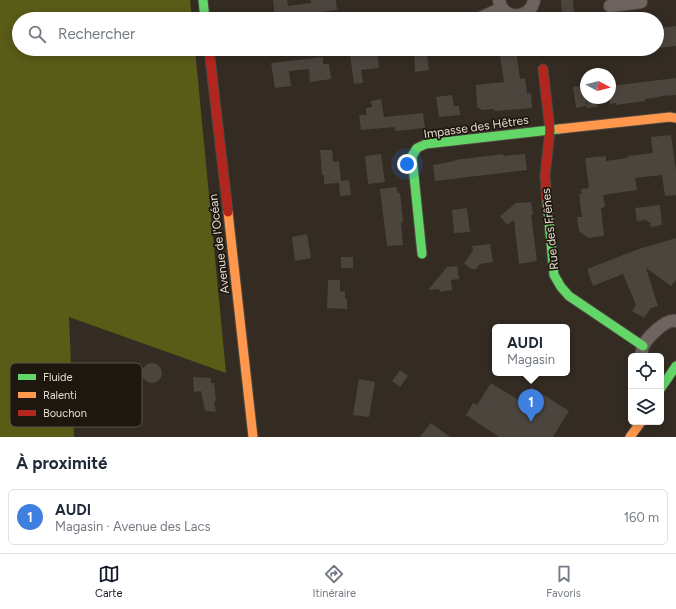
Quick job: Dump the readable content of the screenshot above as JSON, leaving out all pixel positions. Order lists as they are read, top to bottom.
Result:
{
  "streets": {
    "street": ["Impasse des Hêtres", "Rue des Frênes", "Avenue de l'Océan"]
  },
  "crossings": [
    ["Impasse des Hêtres", "Rue des Frênes"]
  ],
  "legend": ["Fluide", "Ralenti", "Bouchon"],
  "north": "right",
  "page": {
    "search": "Rechercher",
    "popup": ["AUDI", "Magasin"],
    "pins": "1",
    "heading": "À proximité",
    "list": [
      {
        "mark": "1",
        "name": "AUDI",
        "note": "Magasin · Avenue des Lacs",
        "value": "160 m"
      }
    ],
    "nav": ["Carte", "Itinéraire", "Favoris"]
  }
}
